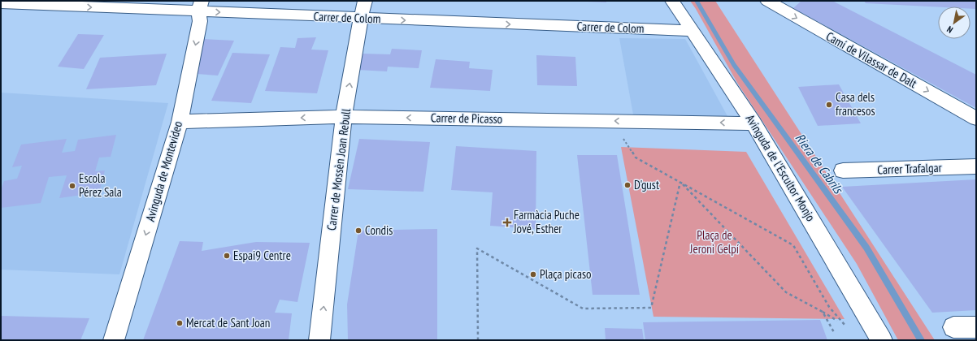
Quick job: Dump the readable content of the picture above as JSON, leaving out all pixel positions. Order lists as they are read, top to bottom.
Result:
{
  "streets": {
    "street": [
      "Carrer de Colom",
      "Camí de Vilassar de Dalt",
      "Carrer de Picasso",
      "Avinguda de l'Escultor Monjo",
      "Carrer Trafalgar",
      "Carrer de Mossèn Joan Rebull",
      "Avinguda de Montevideo"
    ]
  },
  "crossings": [
    ["Carrer de Colom", "Avinguda de l'Escultor Monjo"],
    ["Carrer de Colom", "Carrer de Mossèn Joan Rebull"],
    ["Carrer de Colom", "Avinguda de Montevideo"],
    ["Carrer de Picasso", "Avinguda de l'Escultor Monjo"],
    ["Carrer de Picasso", "Carrer de Mossèn Joan Rebull"],
    ["Carrer de Picasso", "Avinguda de Montevideo"]
  ],
  "one_way": [
    "Carrer de Colom",
    "Camí de Vilassar de Dalt",
    "Carrer de Picasso",
    "Carrer de Mossèn Joan Rebull",
    "Avinguda de Montevideo"
  ],
  "water": ["Riera de Cabrils"],
  "parks": ["Plaça de Jeroni Gelpí"],
  "places": {
    "other": [
      "Casa dels francesos",
      "D'gust",
      "Escola Pérez Sala",
      "Condis",
      "Espai9 Centre",
      "Plaça picaso",
      "Mercat de Sant Joan"
    ],
    "health": ["Farmàcia Puche Jové, Esther"]
  },
  "north": "bottom left"
}
